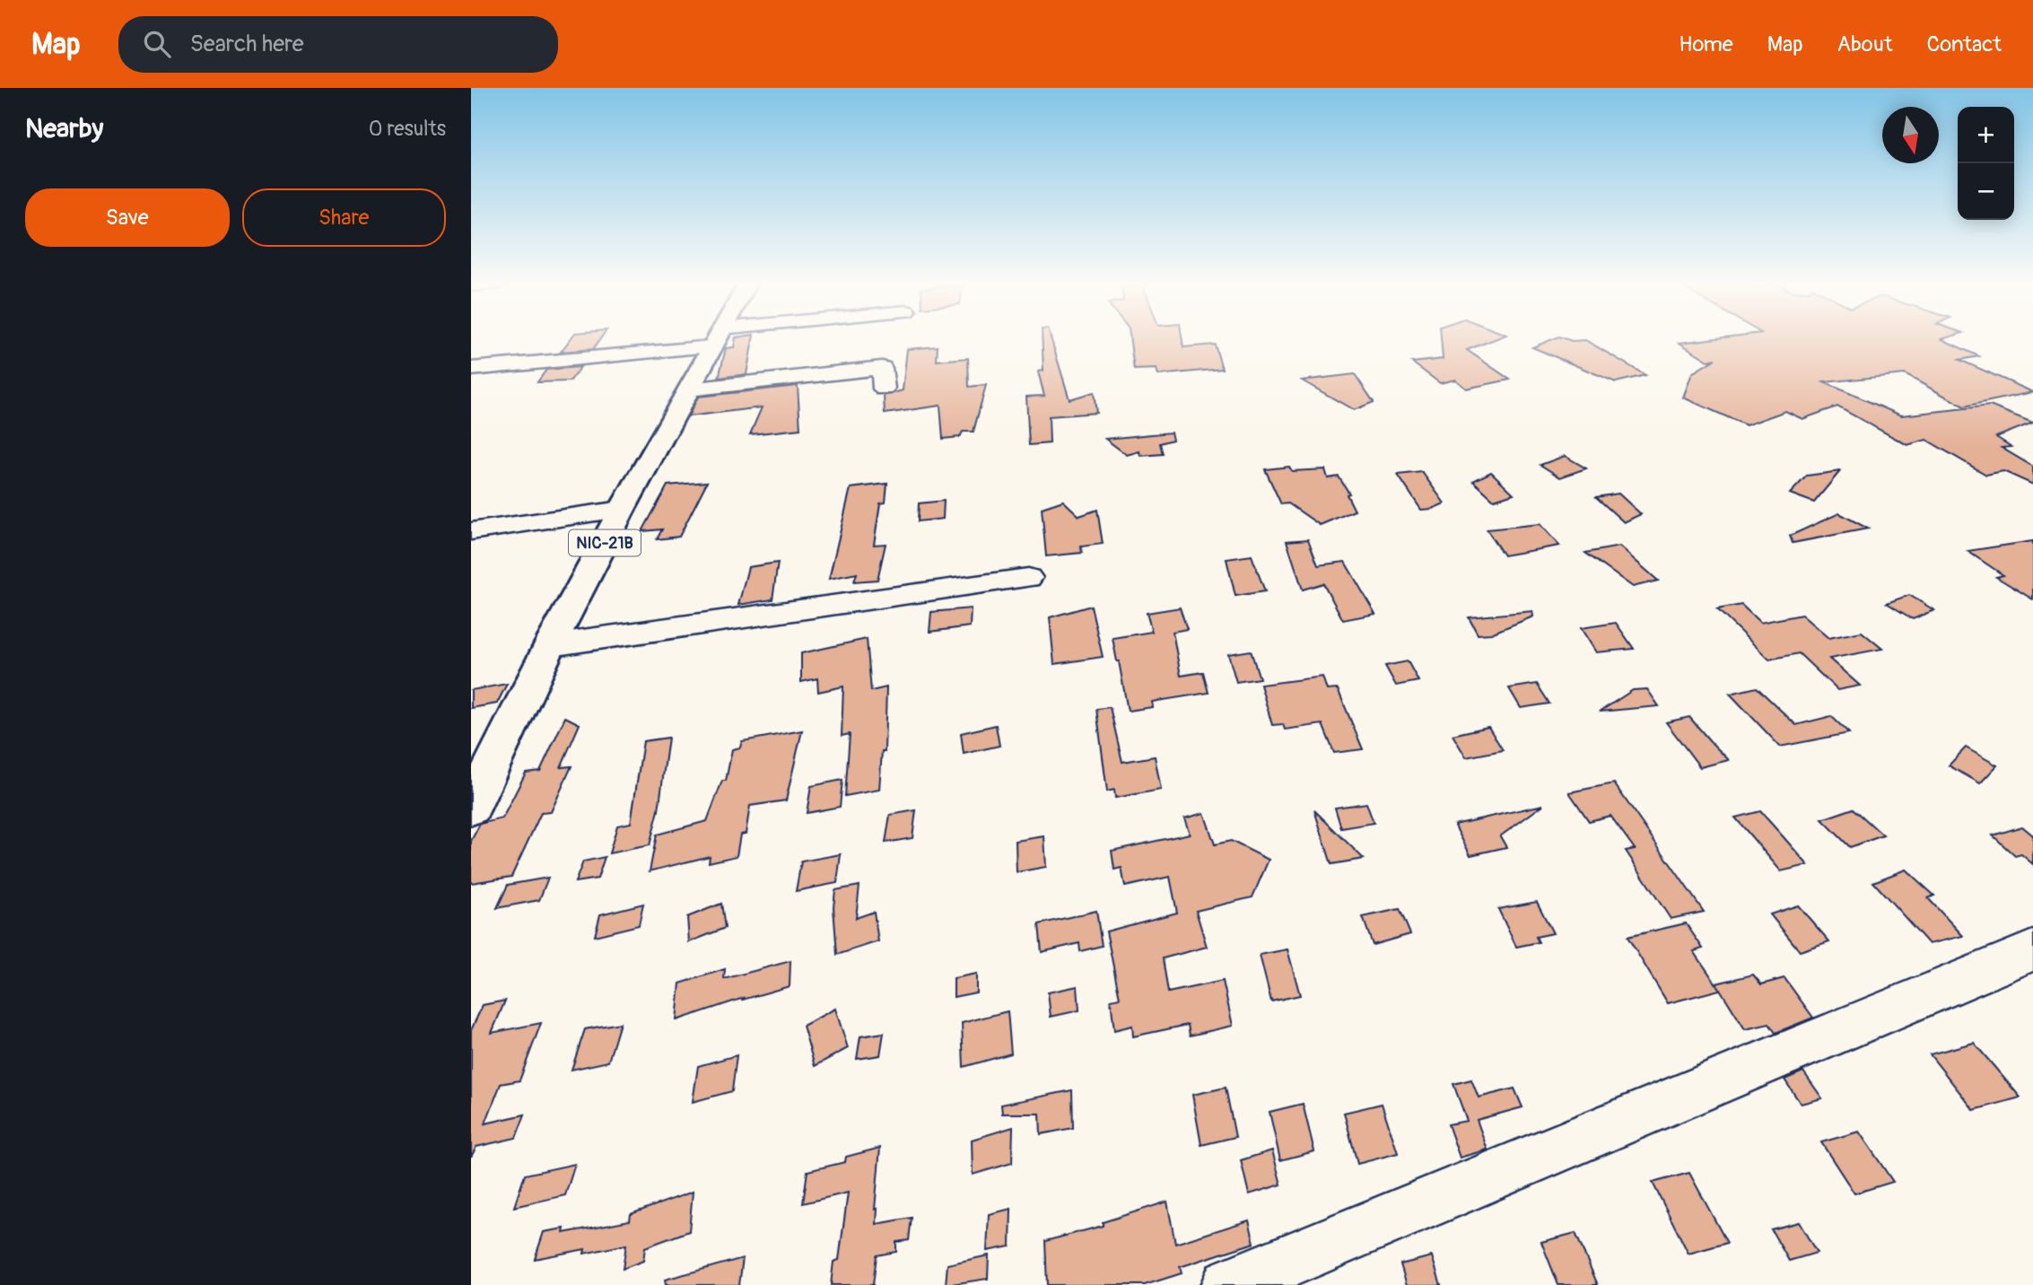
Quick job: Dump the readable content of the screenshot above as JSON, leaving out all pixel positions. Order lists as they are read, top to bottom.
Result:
{
  "streets": {
    "highway": ["NIC-21B"]
  },
  "north": "bottom",
  "page": {
    "header": "Map",
    "search": "Search here",
    "nav": [
      "Home",
      "Map",
      "About",
      "Contact"
    ],
    "heading": ["Nearby", "0 results"],
    "map_buttons": ["+", "−"],
    "buttons": ["Save", "Share"]
  }
}
